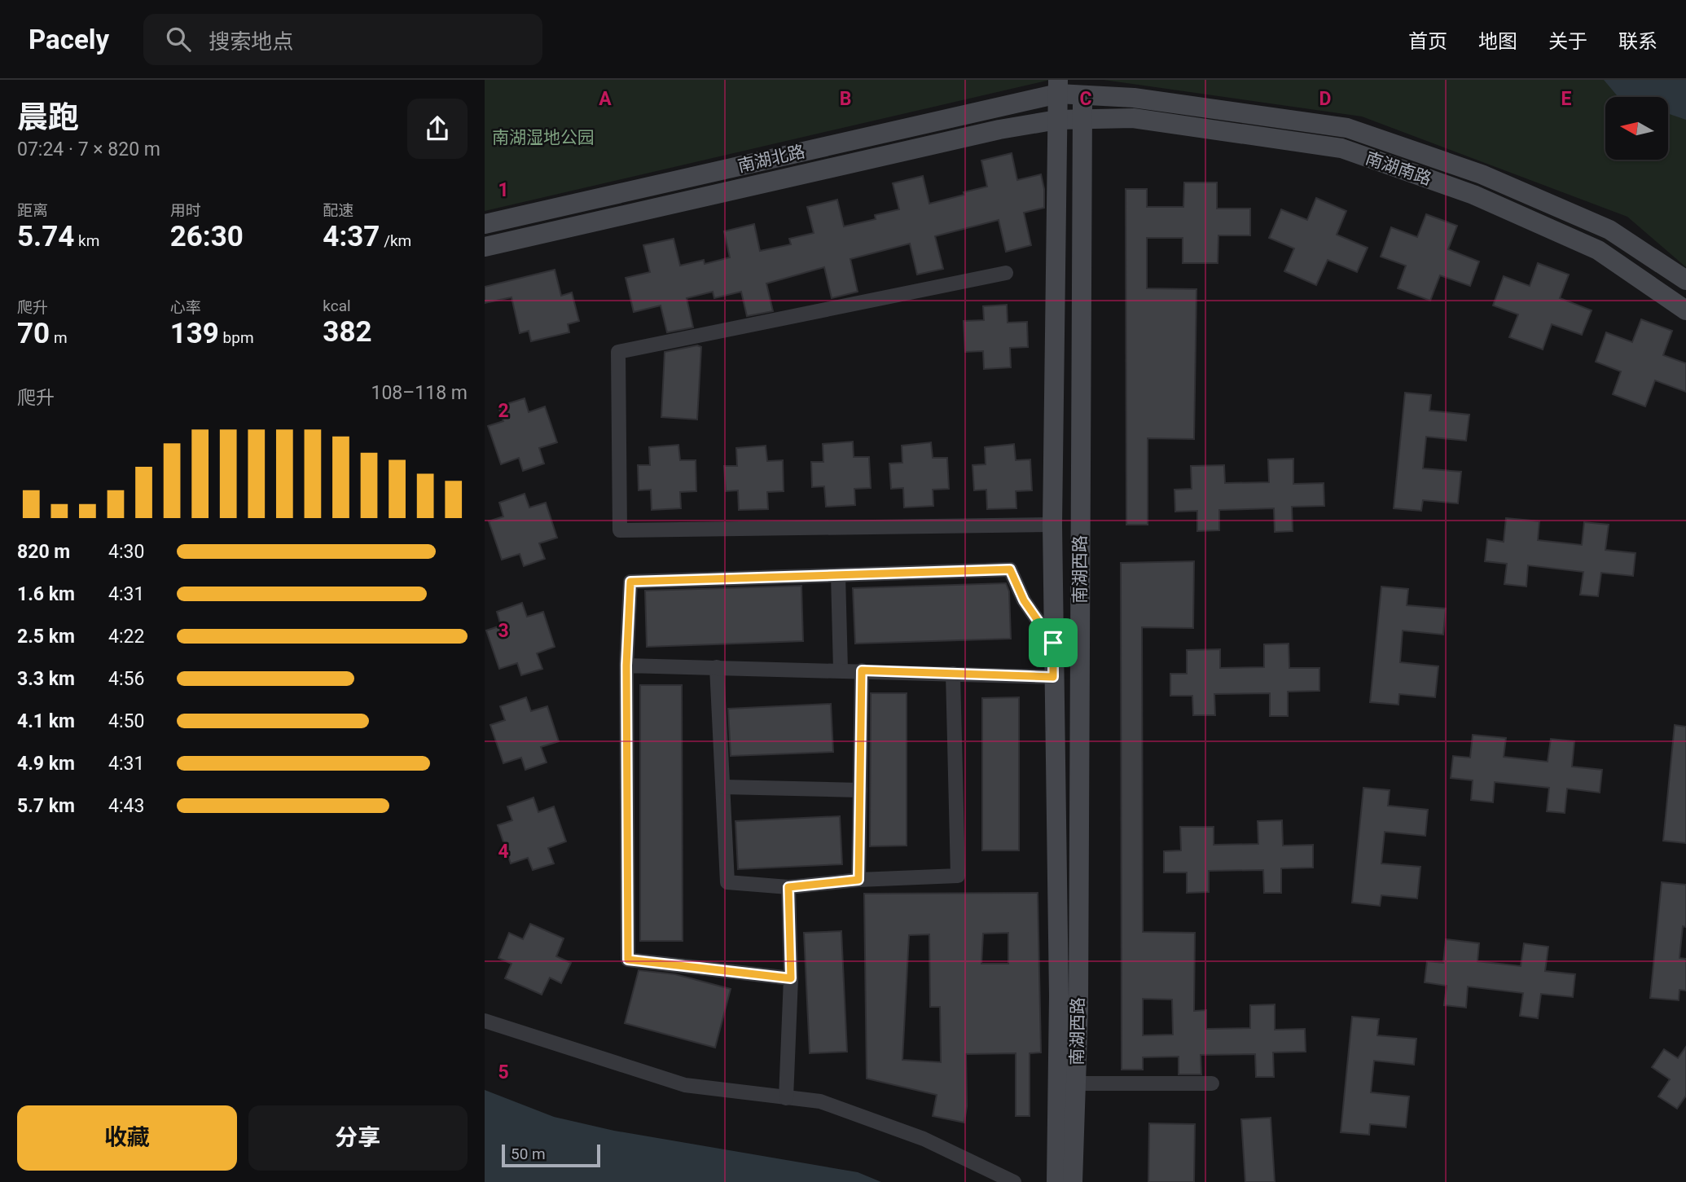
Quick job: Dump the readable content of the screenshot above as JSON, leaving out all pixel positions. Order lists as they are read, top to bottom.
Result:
{
  "streets": {
    "main road": ["南湖北路", "南湖南路", "南湖西路"]
  },
  "crossings": [
    ["南湖北路", "南湖南路"],
    ["南湖北路", "南湖西路"],
    ["南湖南路", "南湖西路"]
  ],
  "parks": ["南湖湿地公园"],
  "scale_bar": "50 m",
  "north": "left",
  "page": {
    "header": "Pacely",
    "search": "搜索地点",
    "nav": [
      "首页",
      "地图",
      "关于",
      "联系"
    ],
    "heading": ["晨跑", "07:24 · 7 × 820 m"],
    "stats": [
      ["距离", "5.74 km"],
      ["用时", "26:30"],
      ["配速", "4:37 /km"],
      ["爬升", "70 m"],
      ["心率", "139 bpm"],
      ["kcal", "382"]
    ],
    "chart": ["爬升", "108–118 m"],
    "list": [
      {
        "name": "820 m",
        "note": "4:30"
      },
      {
        "name": "1.6 km",
        "note": "4:31"
      },
      {
        "name": "2.5 km",
        "note": "4:22"
      },
      {
        "name": "3.3 km",
        "note": "4:56"
      },
      {
        "name": "4.1 km",
        "note": "4:50"
      },
      {
        "name": "4.9 km",
        "note": "4:31"
      },
      {
        "name": "5.7 km",
        "note": "4:43"
      }
    ],
    "buttons": ["收藏", "分享"],
    "scale": "50 m"
  },
  "grid": {
    "columns": [
      "A",
      "B",
      "C",
      "D",
      "E"
    ],
    "rows": [
      "1",
      "2",
      "3",
      "4",
      "5"
    ]
  }
}
